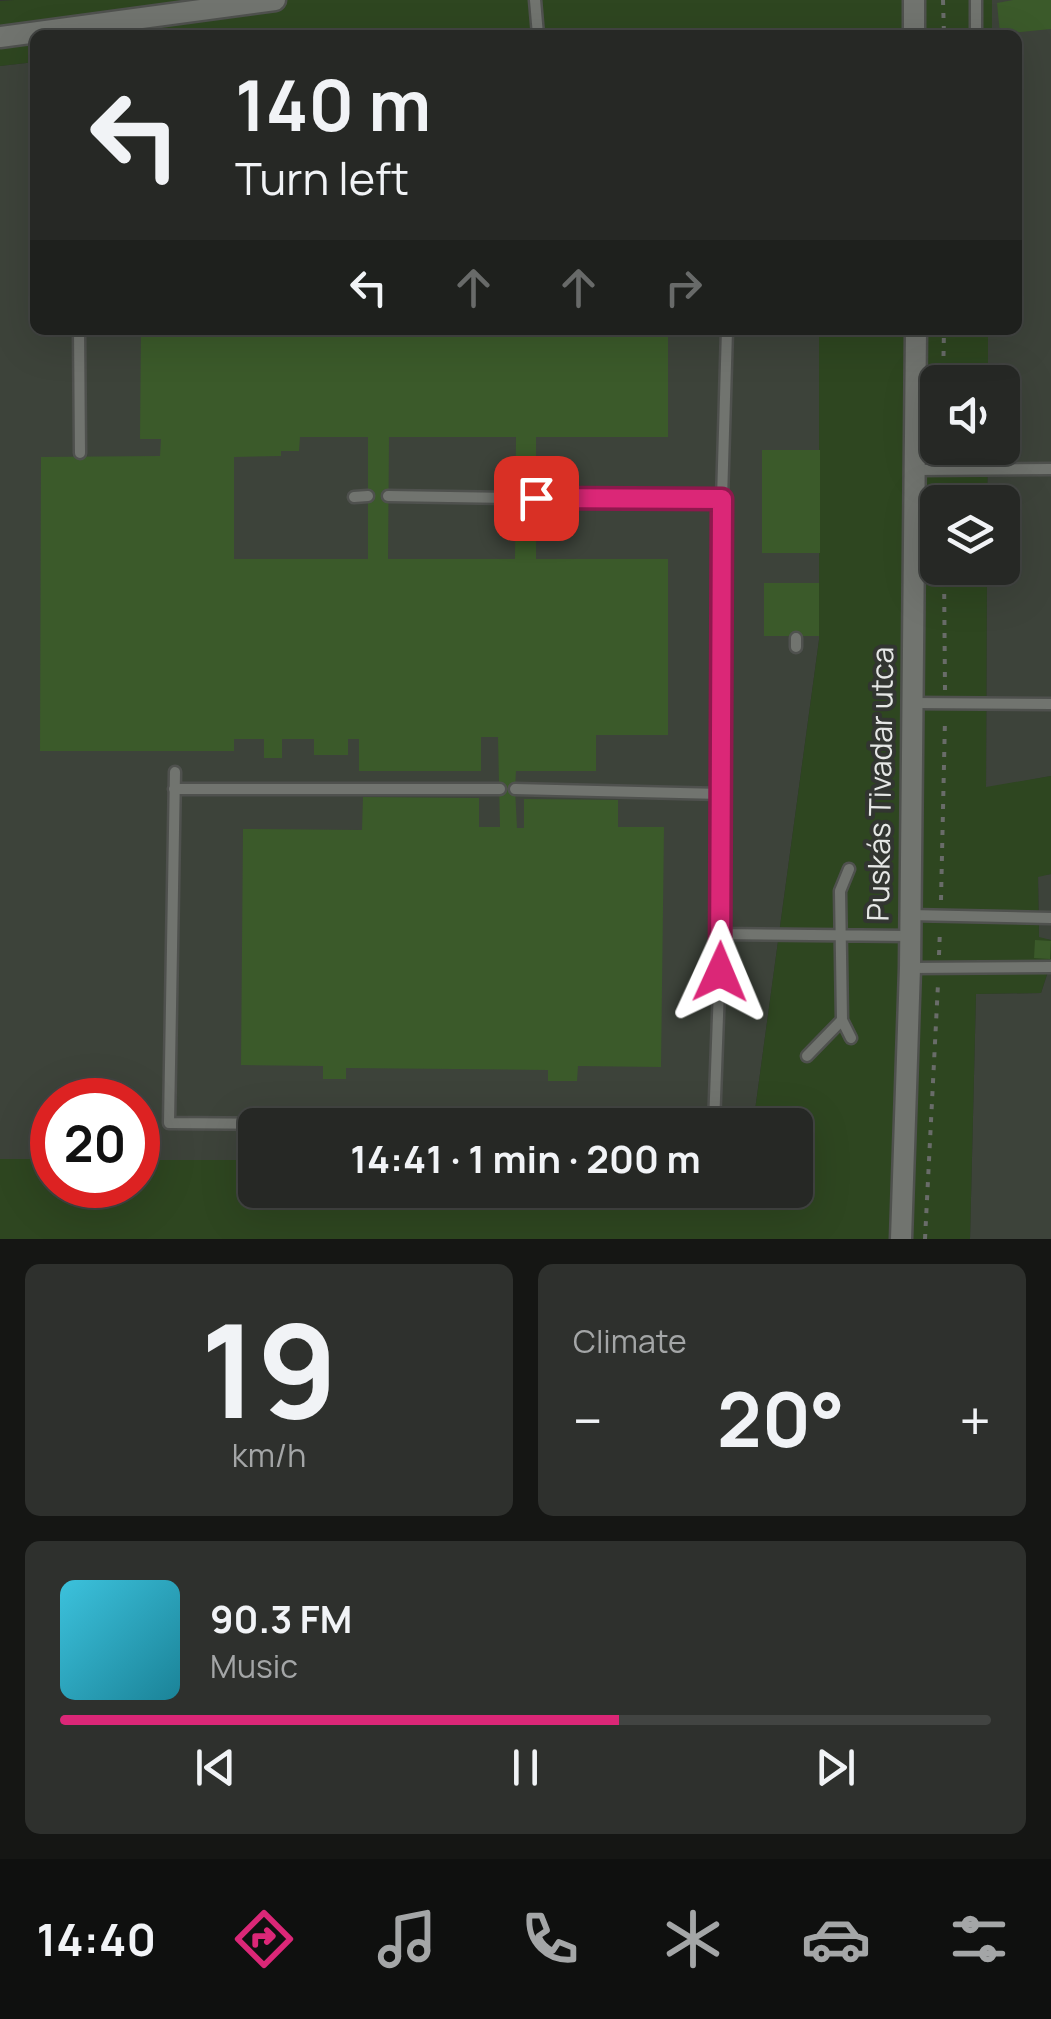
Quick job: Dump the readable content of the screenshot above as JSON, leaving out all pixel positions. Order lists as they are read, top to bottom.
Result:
{
  "streets": {
    "street": ["Puskás Tivadar utca"]
  },
  "page": {
    "turn": ["140 m", "Turn left"],
    "limit": "20",
    "trip": "14:41 · 1 min · 200 m",
    "tile": [
      ["19", "km/h"],
      "Climate"
    ],
    "heat": ["−", "20°", "+"],
    "song": ["90.3 FM", "Music"],
    "tabs": "14:40"
  }
}
